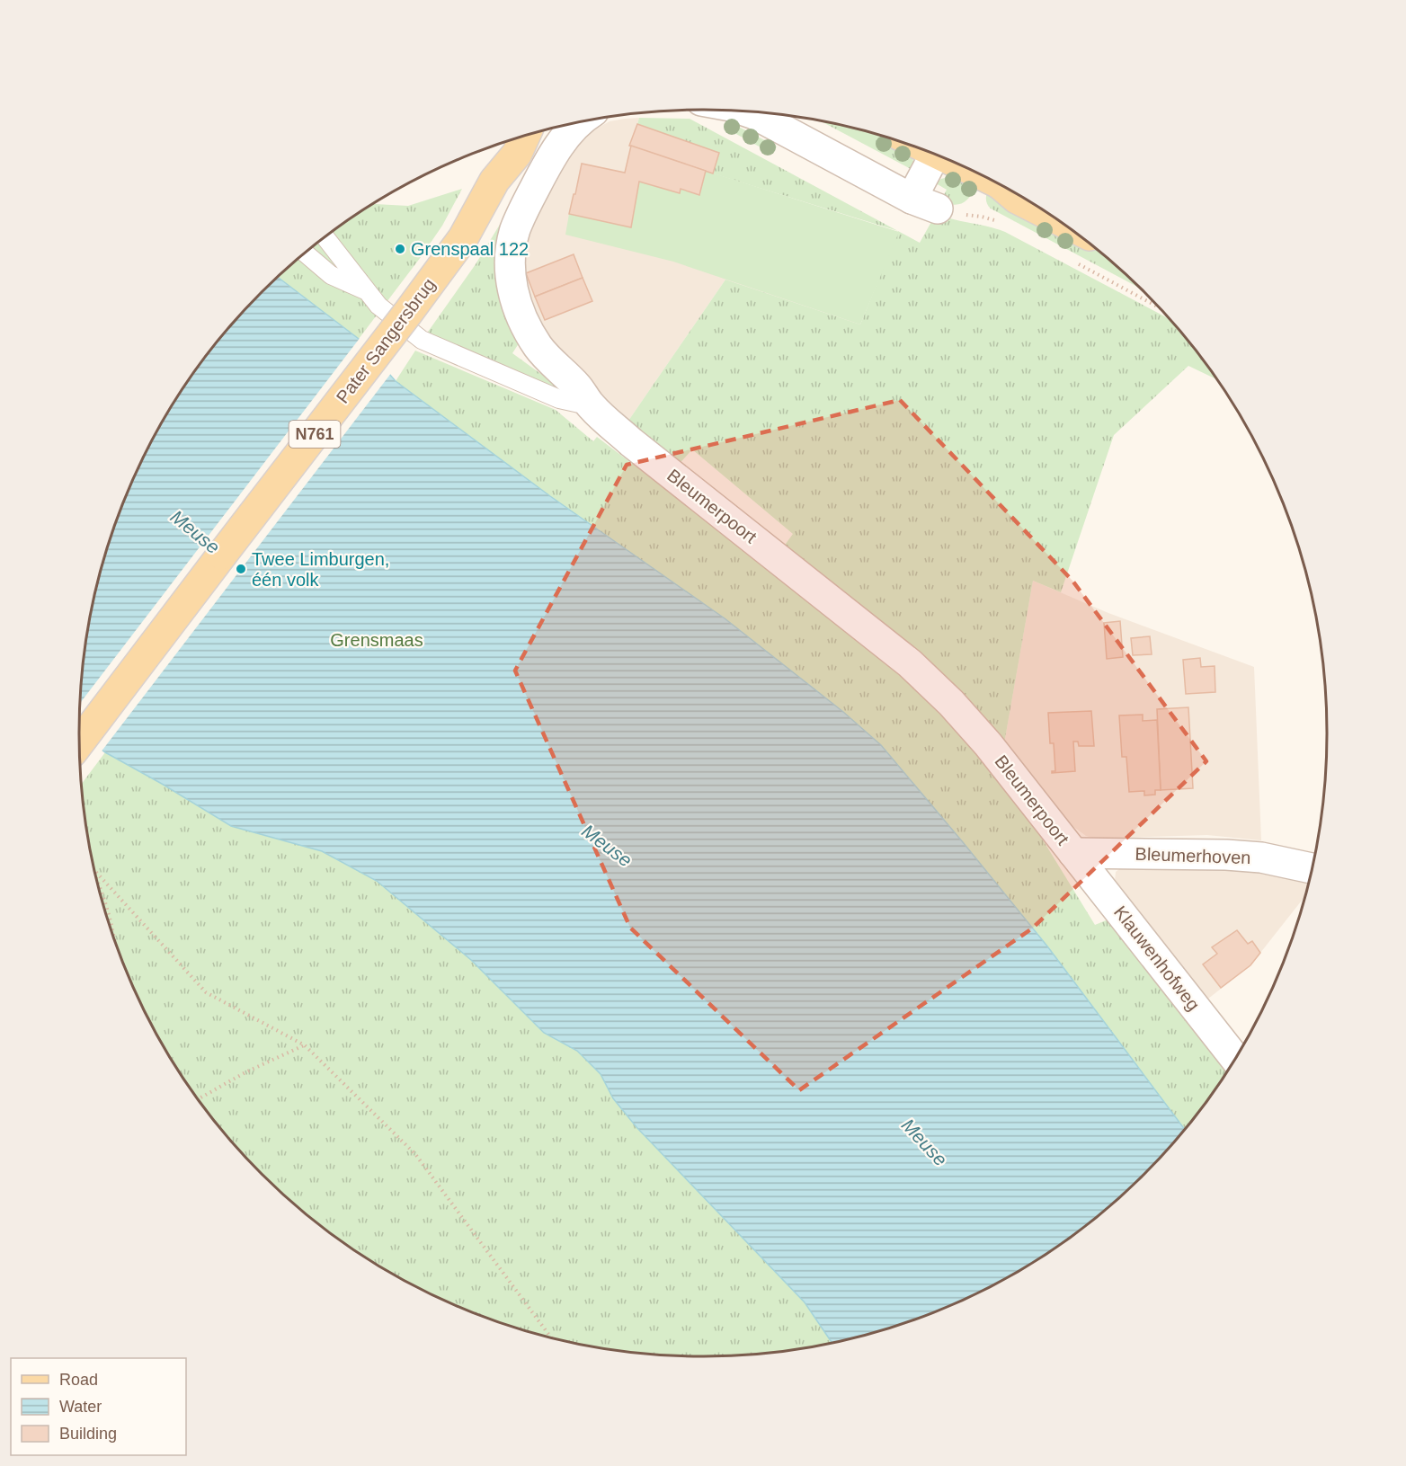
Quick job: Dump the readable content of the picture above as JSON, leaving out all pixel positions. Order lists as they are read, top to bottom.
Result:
{
  "streets": {
    "main road": ["Pater Sangersbrug", "N761"],
    "street": ["Bleumerpoort", "Bleumerhoven", "Klauwenhofweg"]
  },
  "crossings": [
    ["Bleumerpoort", "Bleumerhoven"],
    ["Bleumerpoort", "Klauwenhofweg"],
    ["Bleumerhoven", "Klauwenhofweg"]
  ],
  "water": ["Meuse"],
  "parks": ["Grensmaas"],
  "places": ["Grenspaal 122", "Twee Limburgen, één volk"],
  "legend": ["Road", "Water", "Building"]
}
